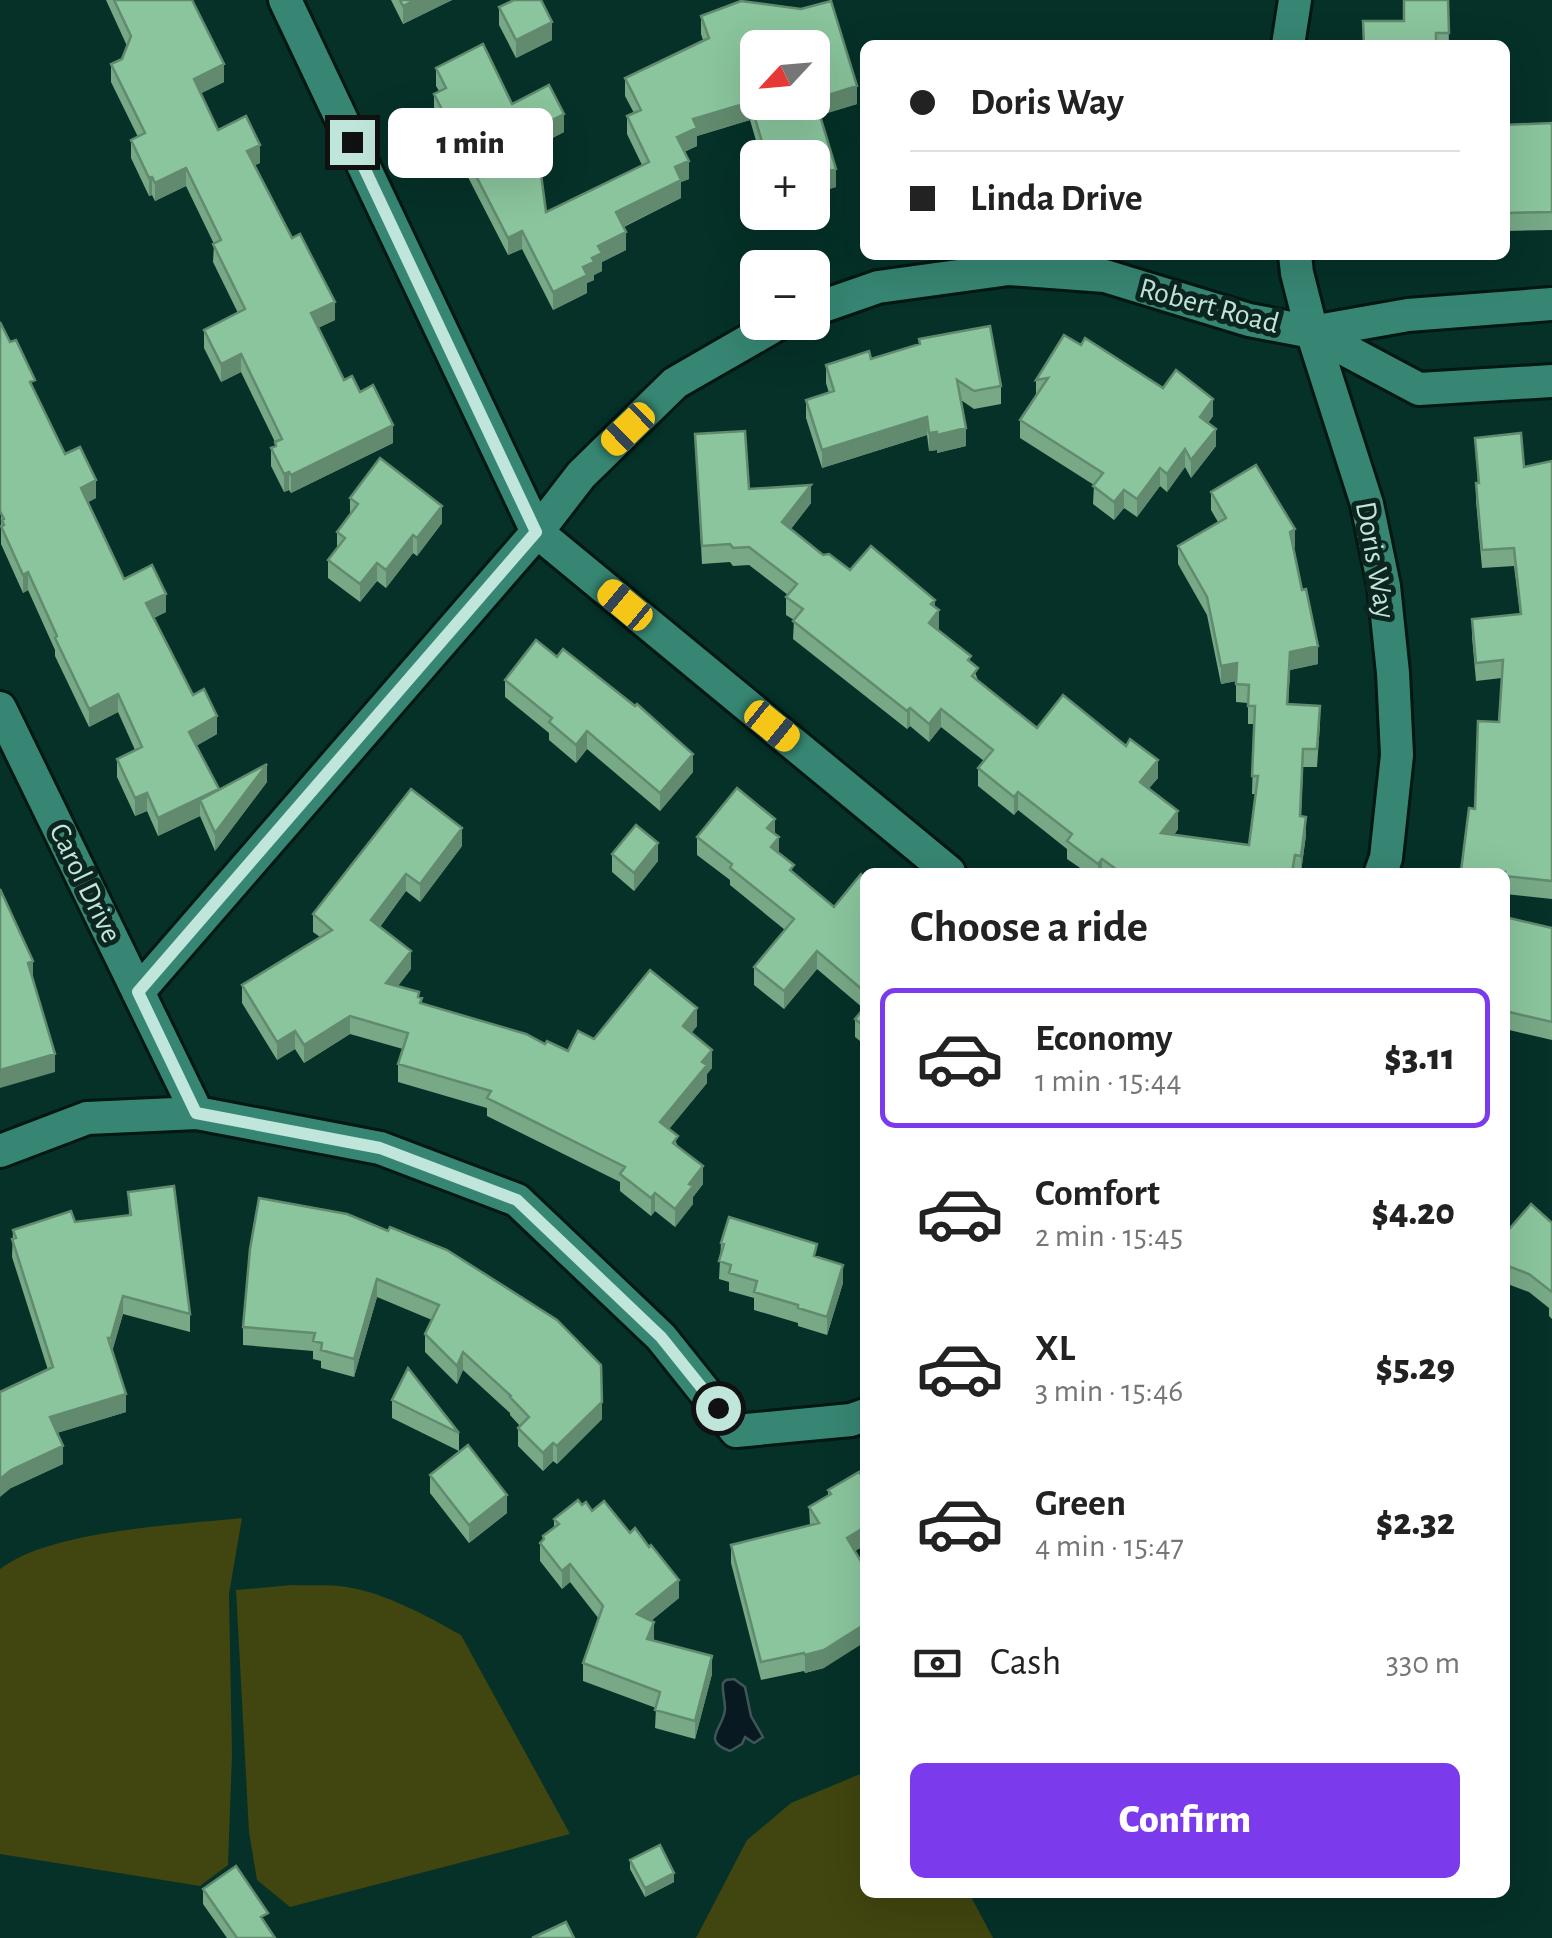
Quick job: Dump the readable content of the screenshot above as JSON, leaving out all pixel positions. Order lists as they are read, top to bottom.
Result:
{
  "streets": {
    "street": ["Robert Road", "Doris Way", "Carol Drive"]
  },
  "crossings": [
    ["Robert Road", "Doris Way"]
  ],
  "north": "bottom left",
  "page": {
    "map_buttons": ["+", "−"],
    "banner": ["Doris Way", "Linda Drive"],
    "bubble": "1 min",
    "heading": "Choose a ride",
    "list": [
      {
        "name": "Economy",
        "note": "1 min · 15:44",
        "value": "$3.11"
      },
      {
        "name": "Comfort",
        "note": "2 min · 15:45",
        "value": "$4.20"
      },
      {
        "name": "XL",
        "note": "3 min · 15:46",
        "value": "$5.29"
      },
      {
        "name": "Green",
        "note": "4 min · 15:47",
        "value": "$2.32"
      }
    ],
    "pay": ["Cash", "330 m"],
    "buttons": "Confirm"
  }
}
